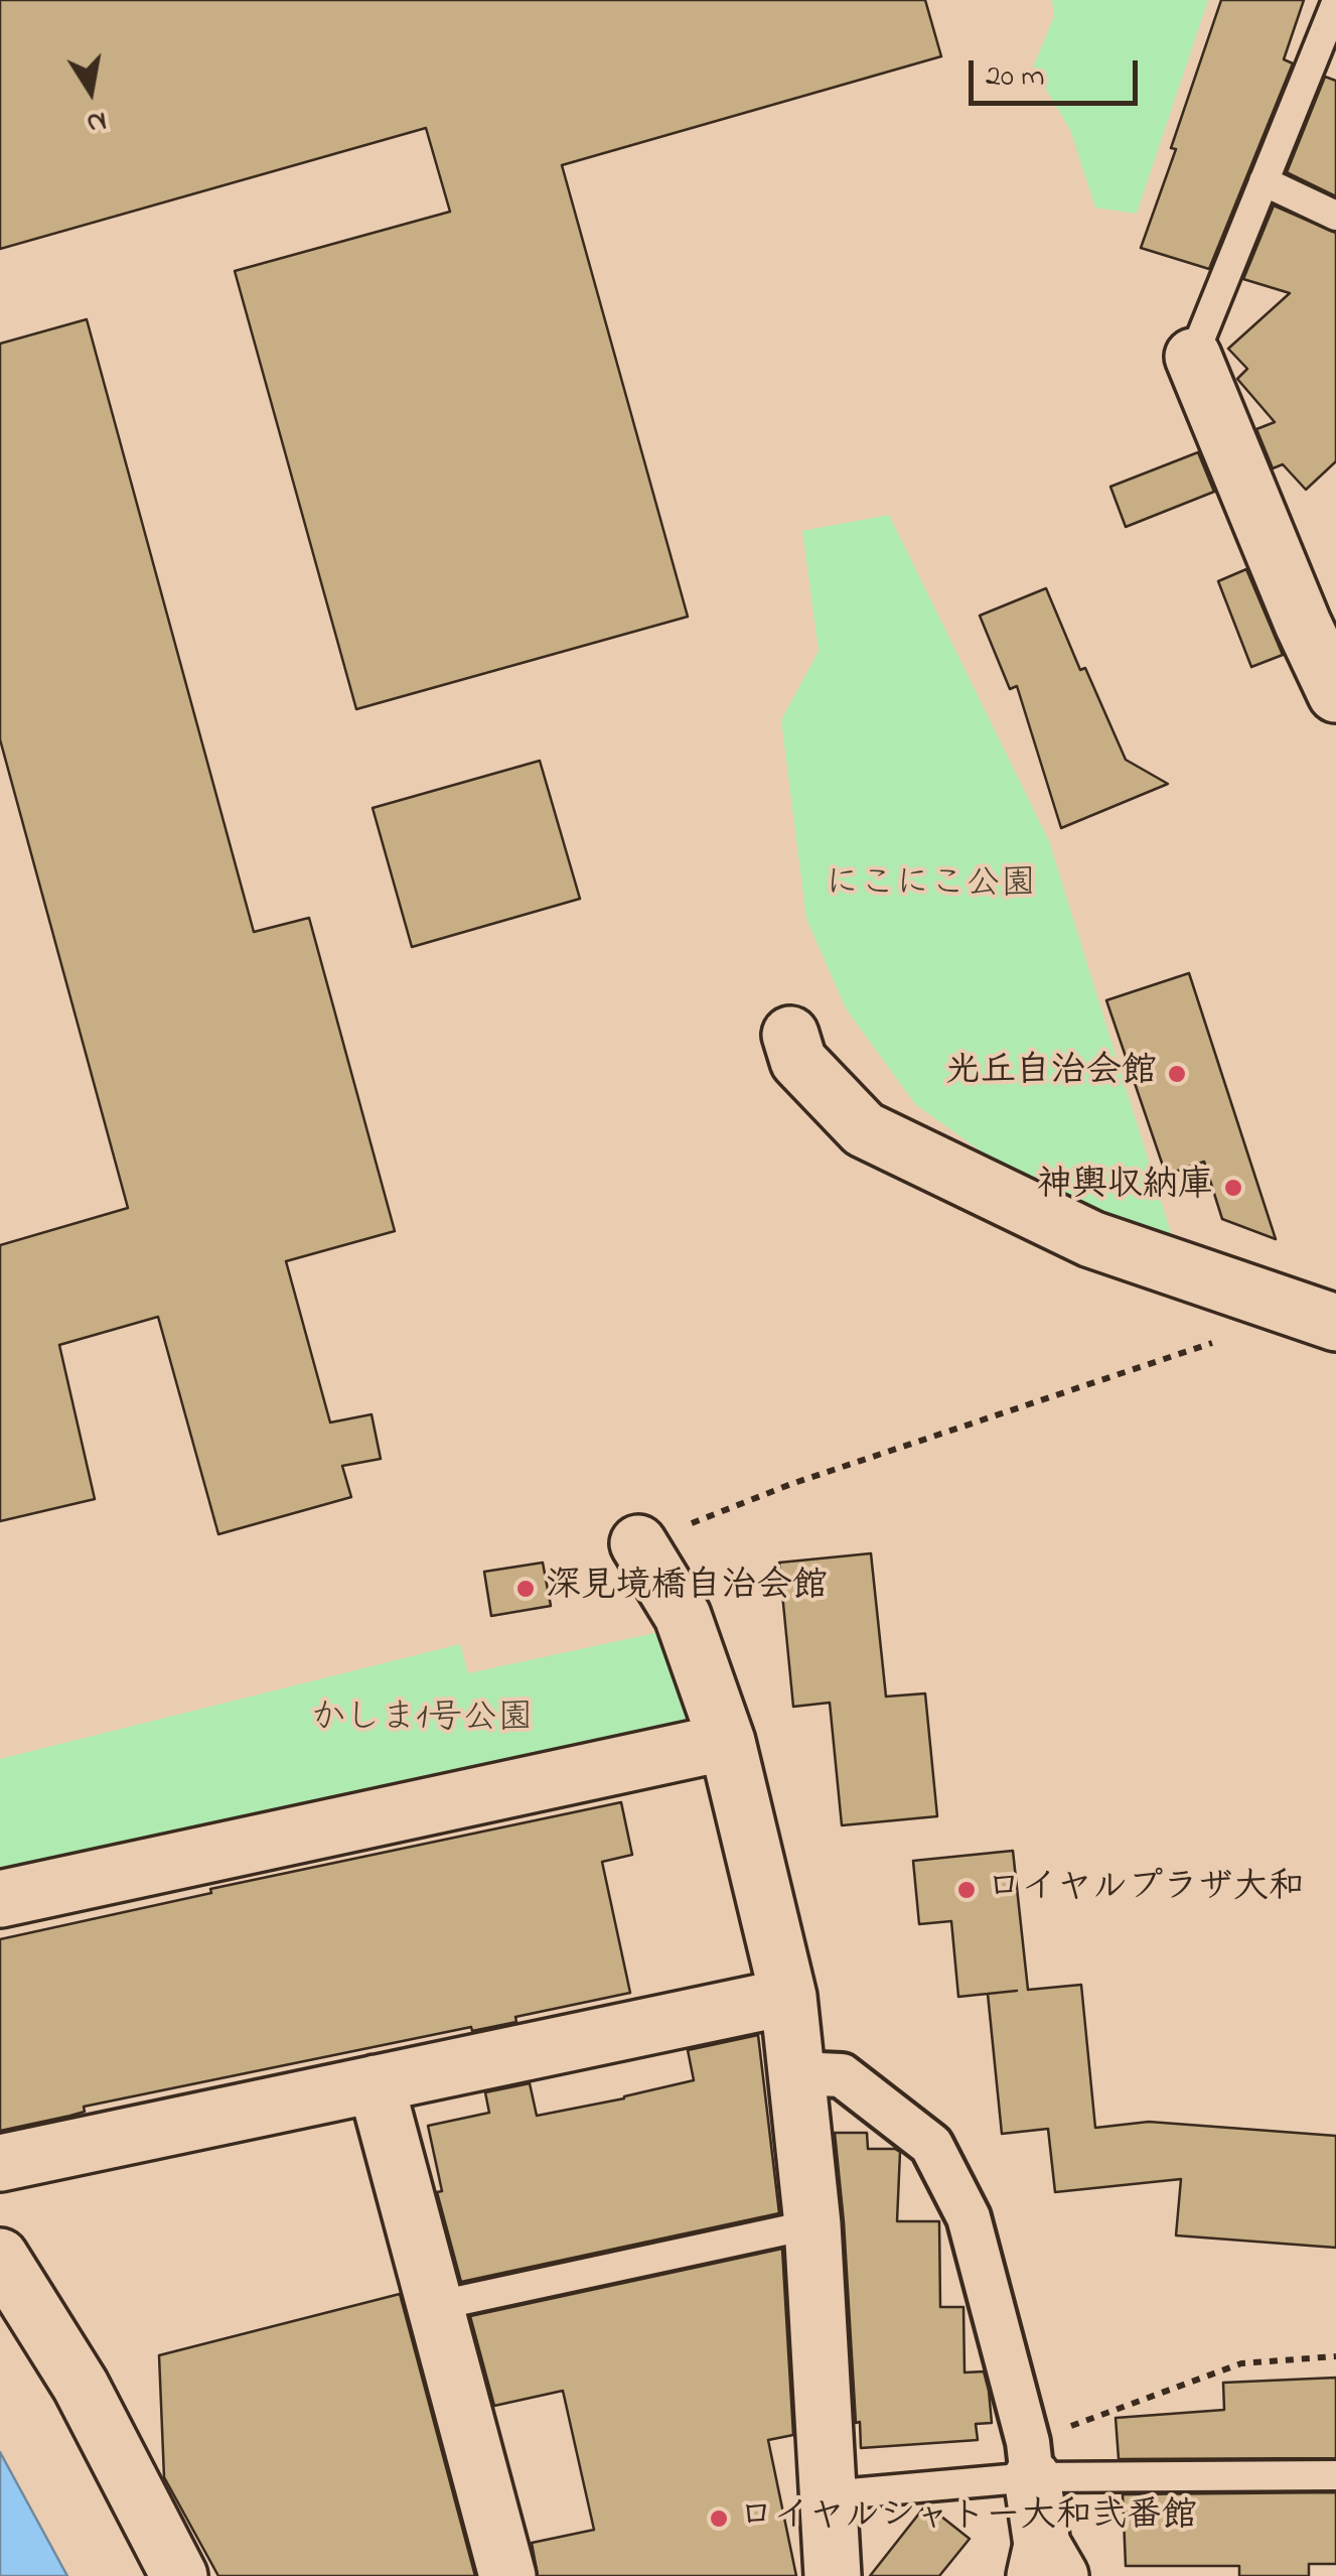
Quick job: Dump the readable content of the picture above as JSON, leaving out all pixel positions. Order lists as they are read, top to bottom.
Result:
{
  "parks": ["にこにこ公園", "かしま1号公園"],
  "places": [
    "光丘自治会館",
    "神輿収納庫",
    "深見境橋自治会館",
    "ロイヤルプラザ大和",
    "ロイヤルシャトー大和弐番館"
  ],
  "scale_bar": "20 m",
  "north": "bottom"
}
